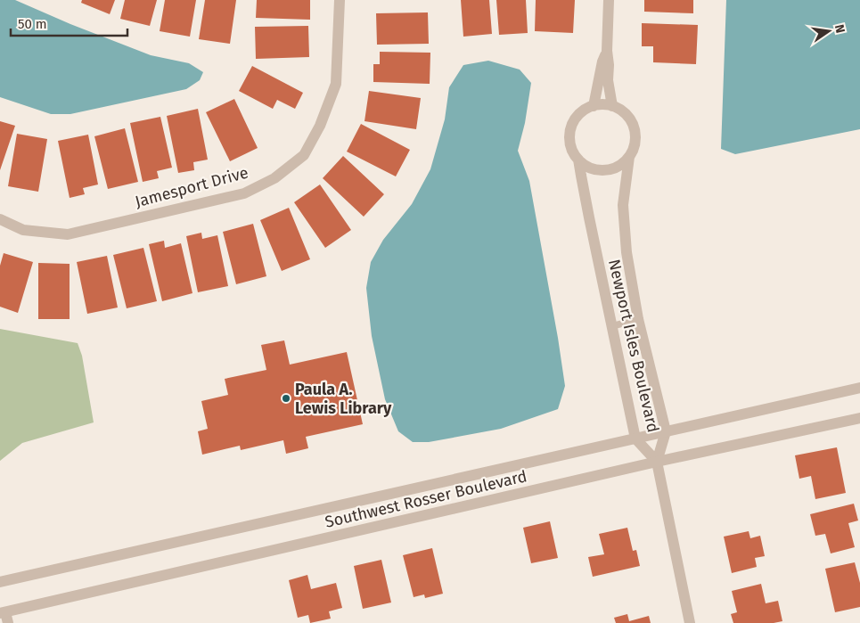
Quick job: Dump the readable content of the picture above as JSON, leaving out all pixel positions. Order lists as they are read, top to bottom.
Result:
{
  "streets": {
    "street": ["Jamesport Drive", "Newport Isles Boulevard", "Southwest Rosser Boulevard"]
  },
  "crossings": [
    ["Newport Isles Boulevard", "Southwest Rosser Boulevard"]
  ],
  "places": ["Paula A. Lewis Library"],
  "scale_bar": "50 m",
  "north": "right"
}
